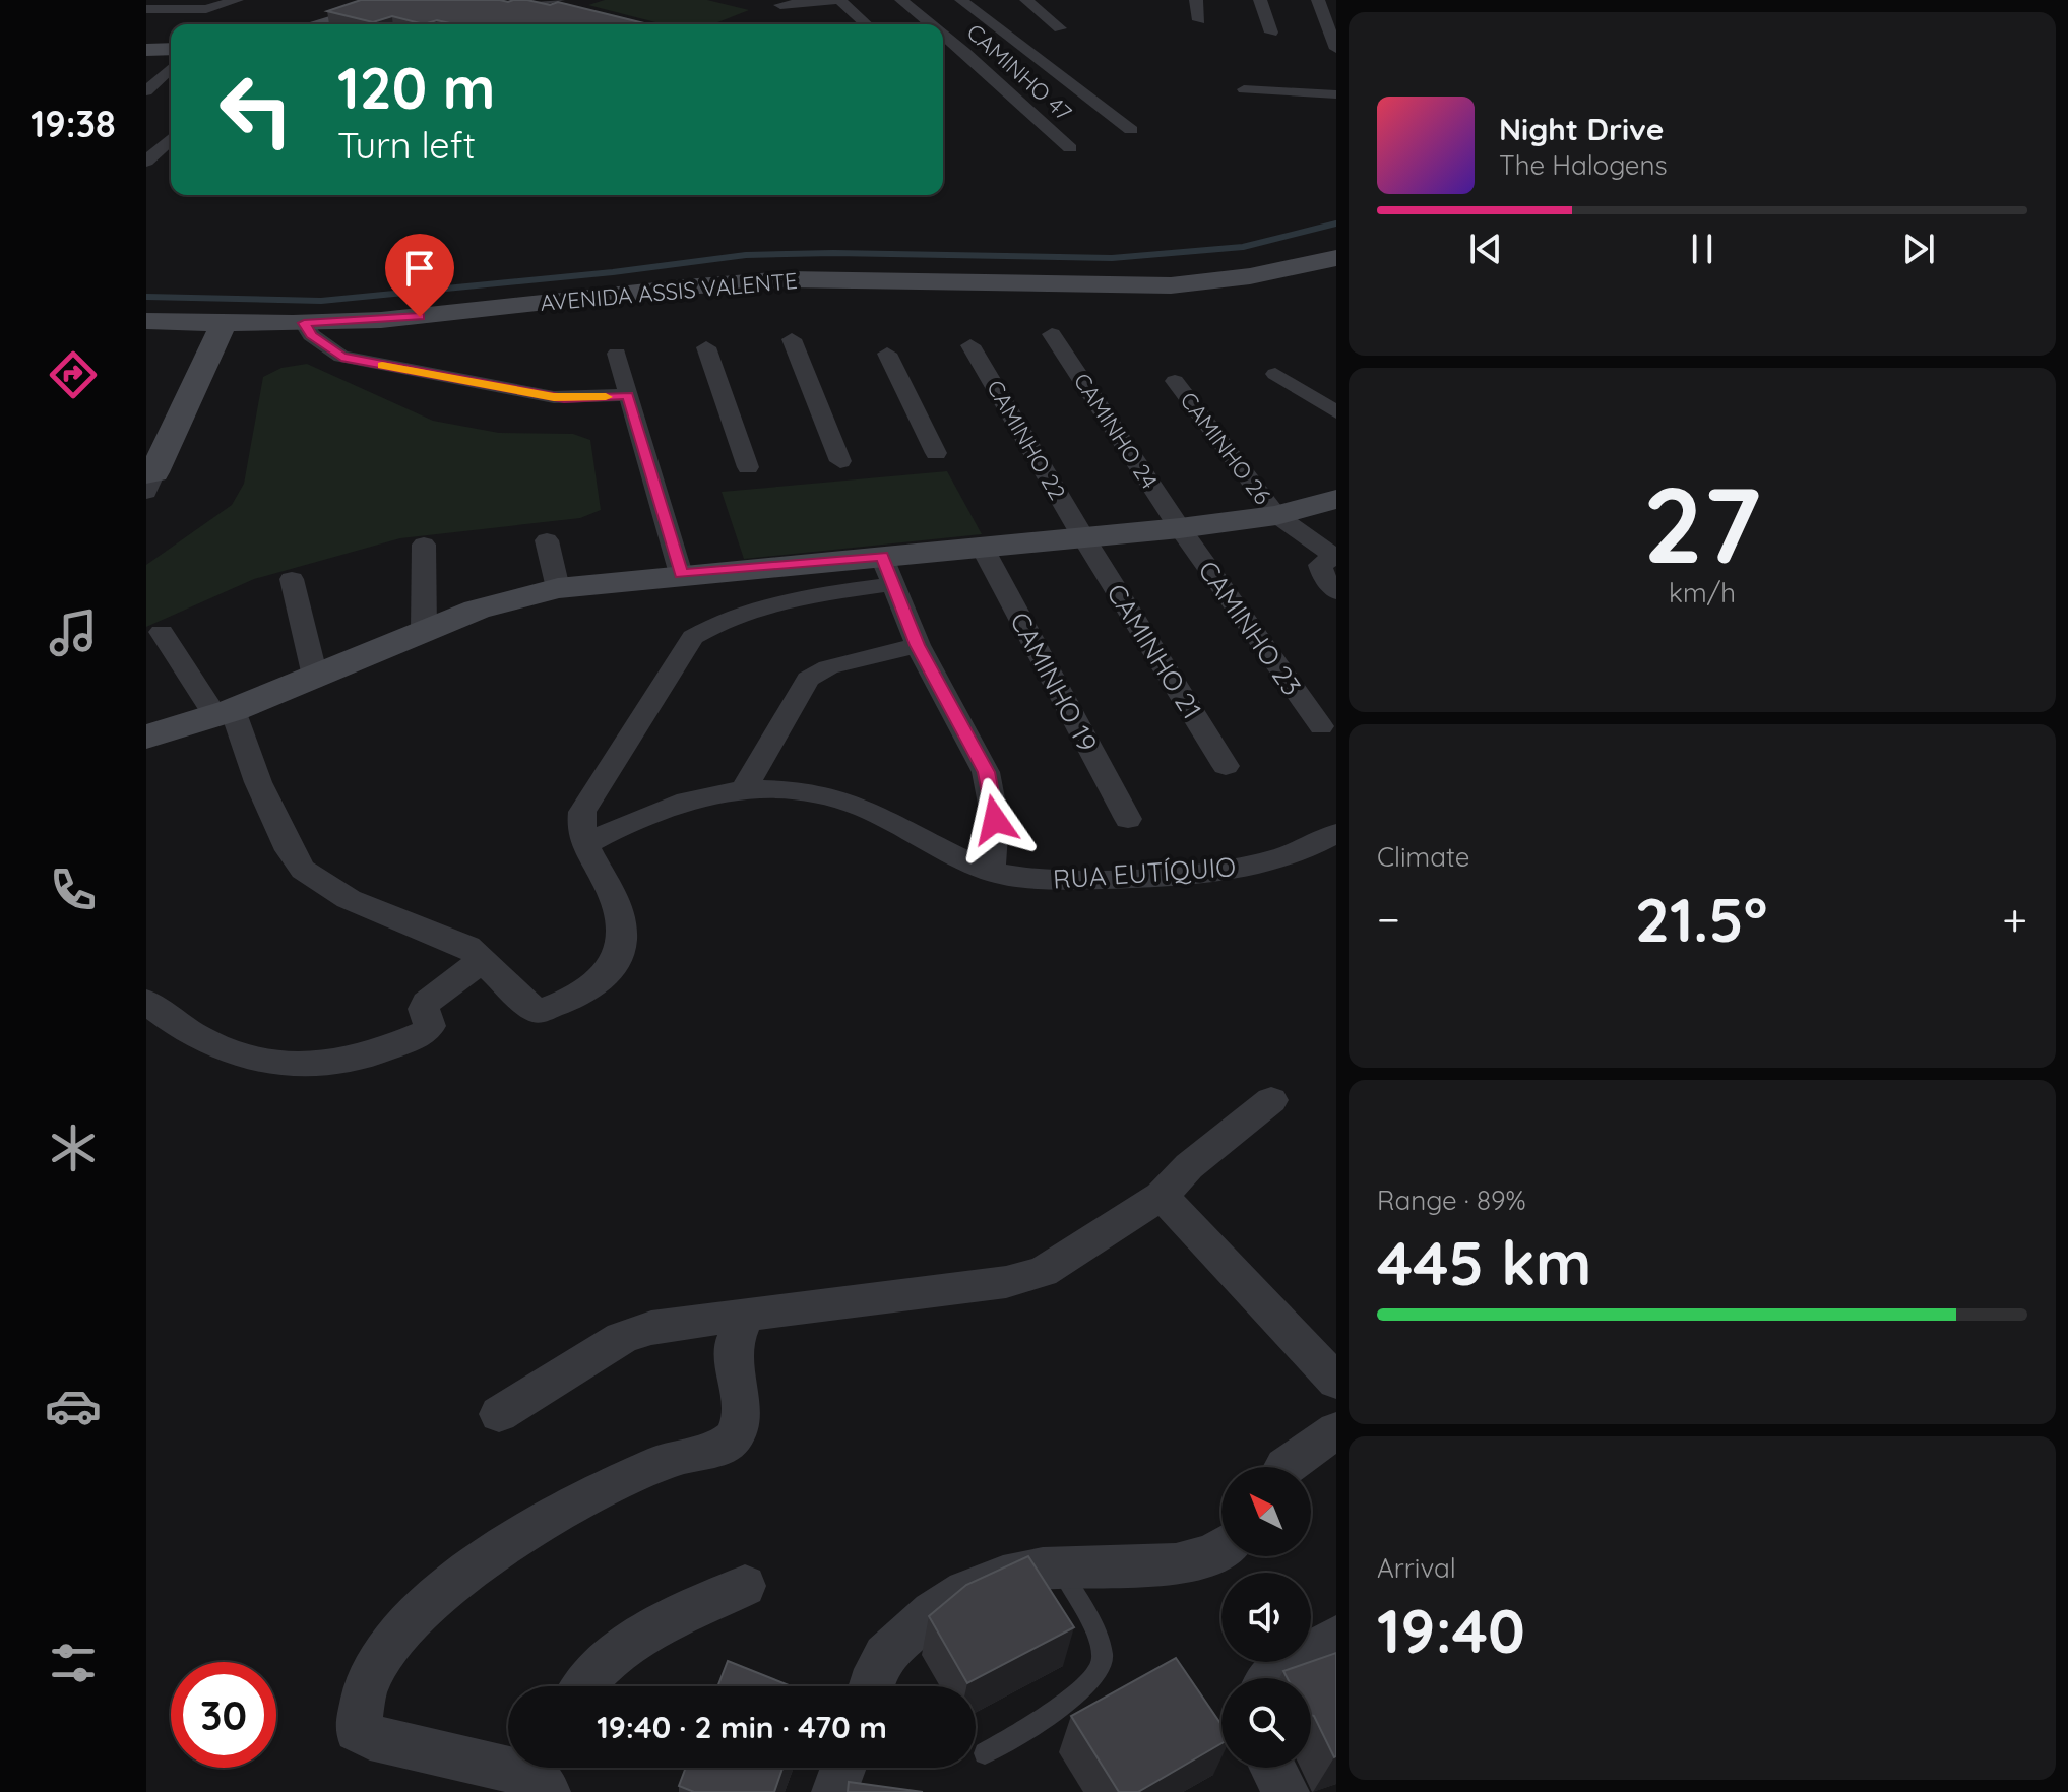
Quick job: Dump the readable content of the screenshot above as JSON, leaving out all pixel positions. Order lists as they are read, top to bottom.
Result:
{
  "streets": {
    "main road": ["AVENIDA ASSIS VALENTE"],
    "street": [
      "CAMINHO 47",
      "CAMINHO 24",
      "CAMINHO 22",
      "CAMINHO 26",
      "CAMINHO 23",
      "CAMINHO 21",
      "CAMINHO 19",
      "RUA EUTÍQUIO"
    ]
  },
  "crossings": [
    ["CAMINHO 24", "CAMINHO 23"],
    ["CAMINHO 22", "CAMINHO 21"]
  ],
  "north": "top left",
  "page": {
    "tabs": "19:38",
    "turn": ["120 m", "Turn left"],
    "song": ["Night Drive", "The Halogens"],
    "tile": [
      ["27", "km/h"],
      "Climate",
      ["Range · 89%", "445 km"],
      ["Arrival", "19:40"]
    ],
    "heat": ["−", "21.5°", "+"],
    "limit": "30",
    "trip": "19:40 · 2 min · 470 m"
  }
}
